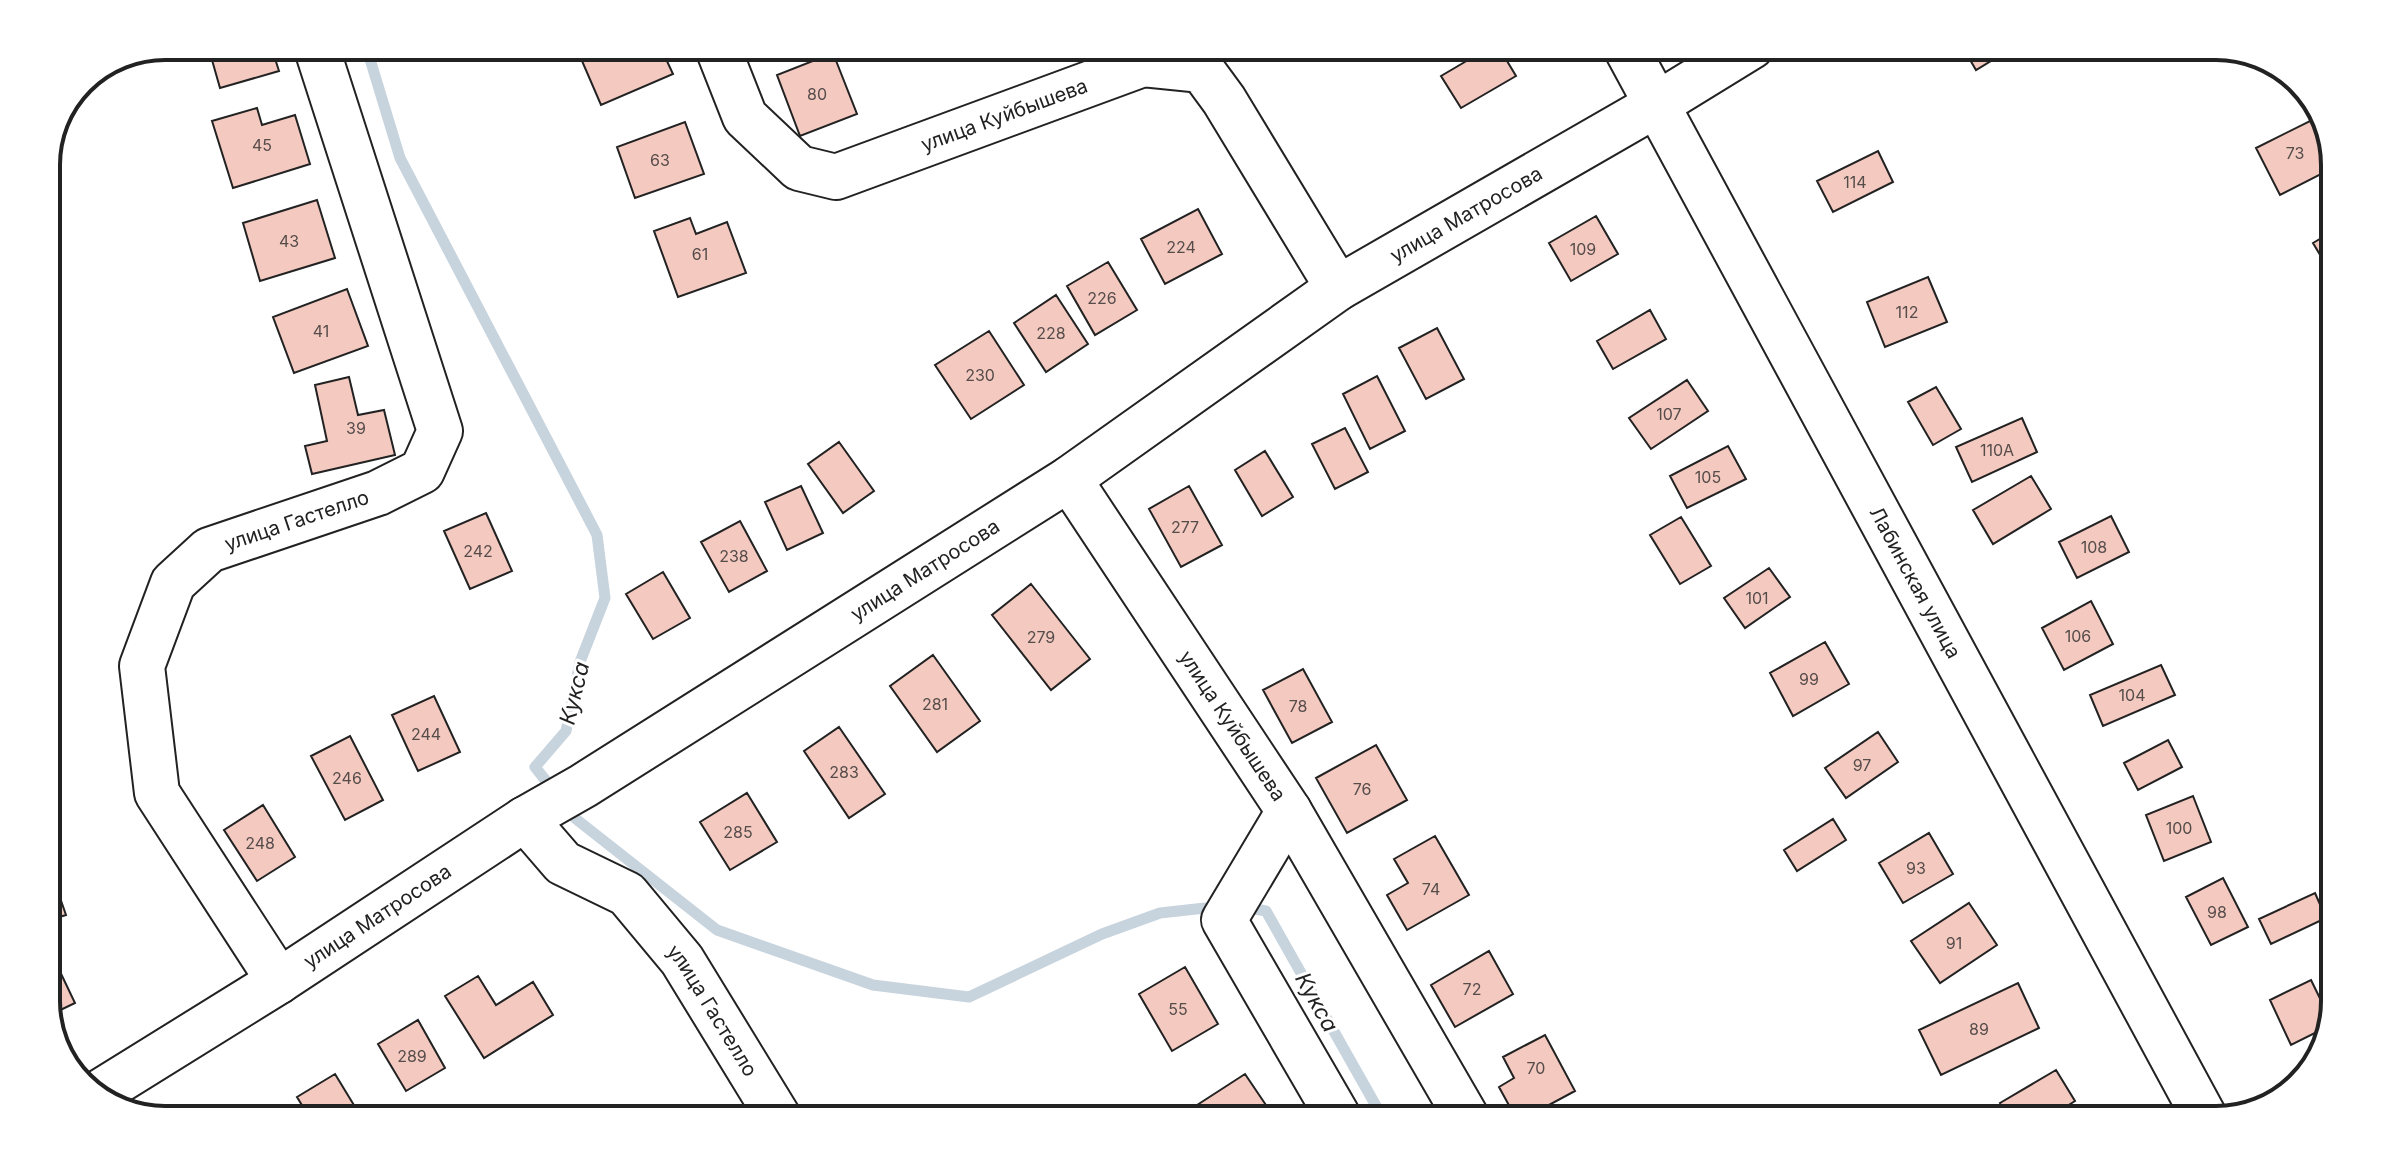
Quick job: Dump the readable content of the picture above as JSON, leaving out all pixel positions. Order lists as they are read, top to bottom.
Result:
{
  "streets": {
    "street": [
      "улица Куйбышева",
      "улица Матросова",
      "улица Гастелло",
      "Лабинская улица"
    ]
  },
  "crossings": [
    ["улица Куйбышева", "улица Матросова"],
    ["улица Матросова", "улица Гастелло"],
    ["улица Матросова", "Лабинская улица"]
  ],
  "water": ["Кукса"],
  "house_numbers": [
    "80",
    "45",
    "73",
    "63",
    "114",
    "43",
    "224",
    "109",
    "61",
    "226",
    "112",
    "41",
    "228",
    "230",
    "107",
    "39",
    "110А",
    "105",
    "277",
    "108",
    "242",
    "238",
    "101",
    "106",
    "279",
    "99",
    "104",
    "281",
    "78",
    "244",
    "97",
    "283",
    "246",
    "76",
    "100",
    "285",
    "248",
    "93",
    "74",
    "98",
    "91",
    "72",
    "55",
    "89",
    "289",
    "70"
  ]
}
